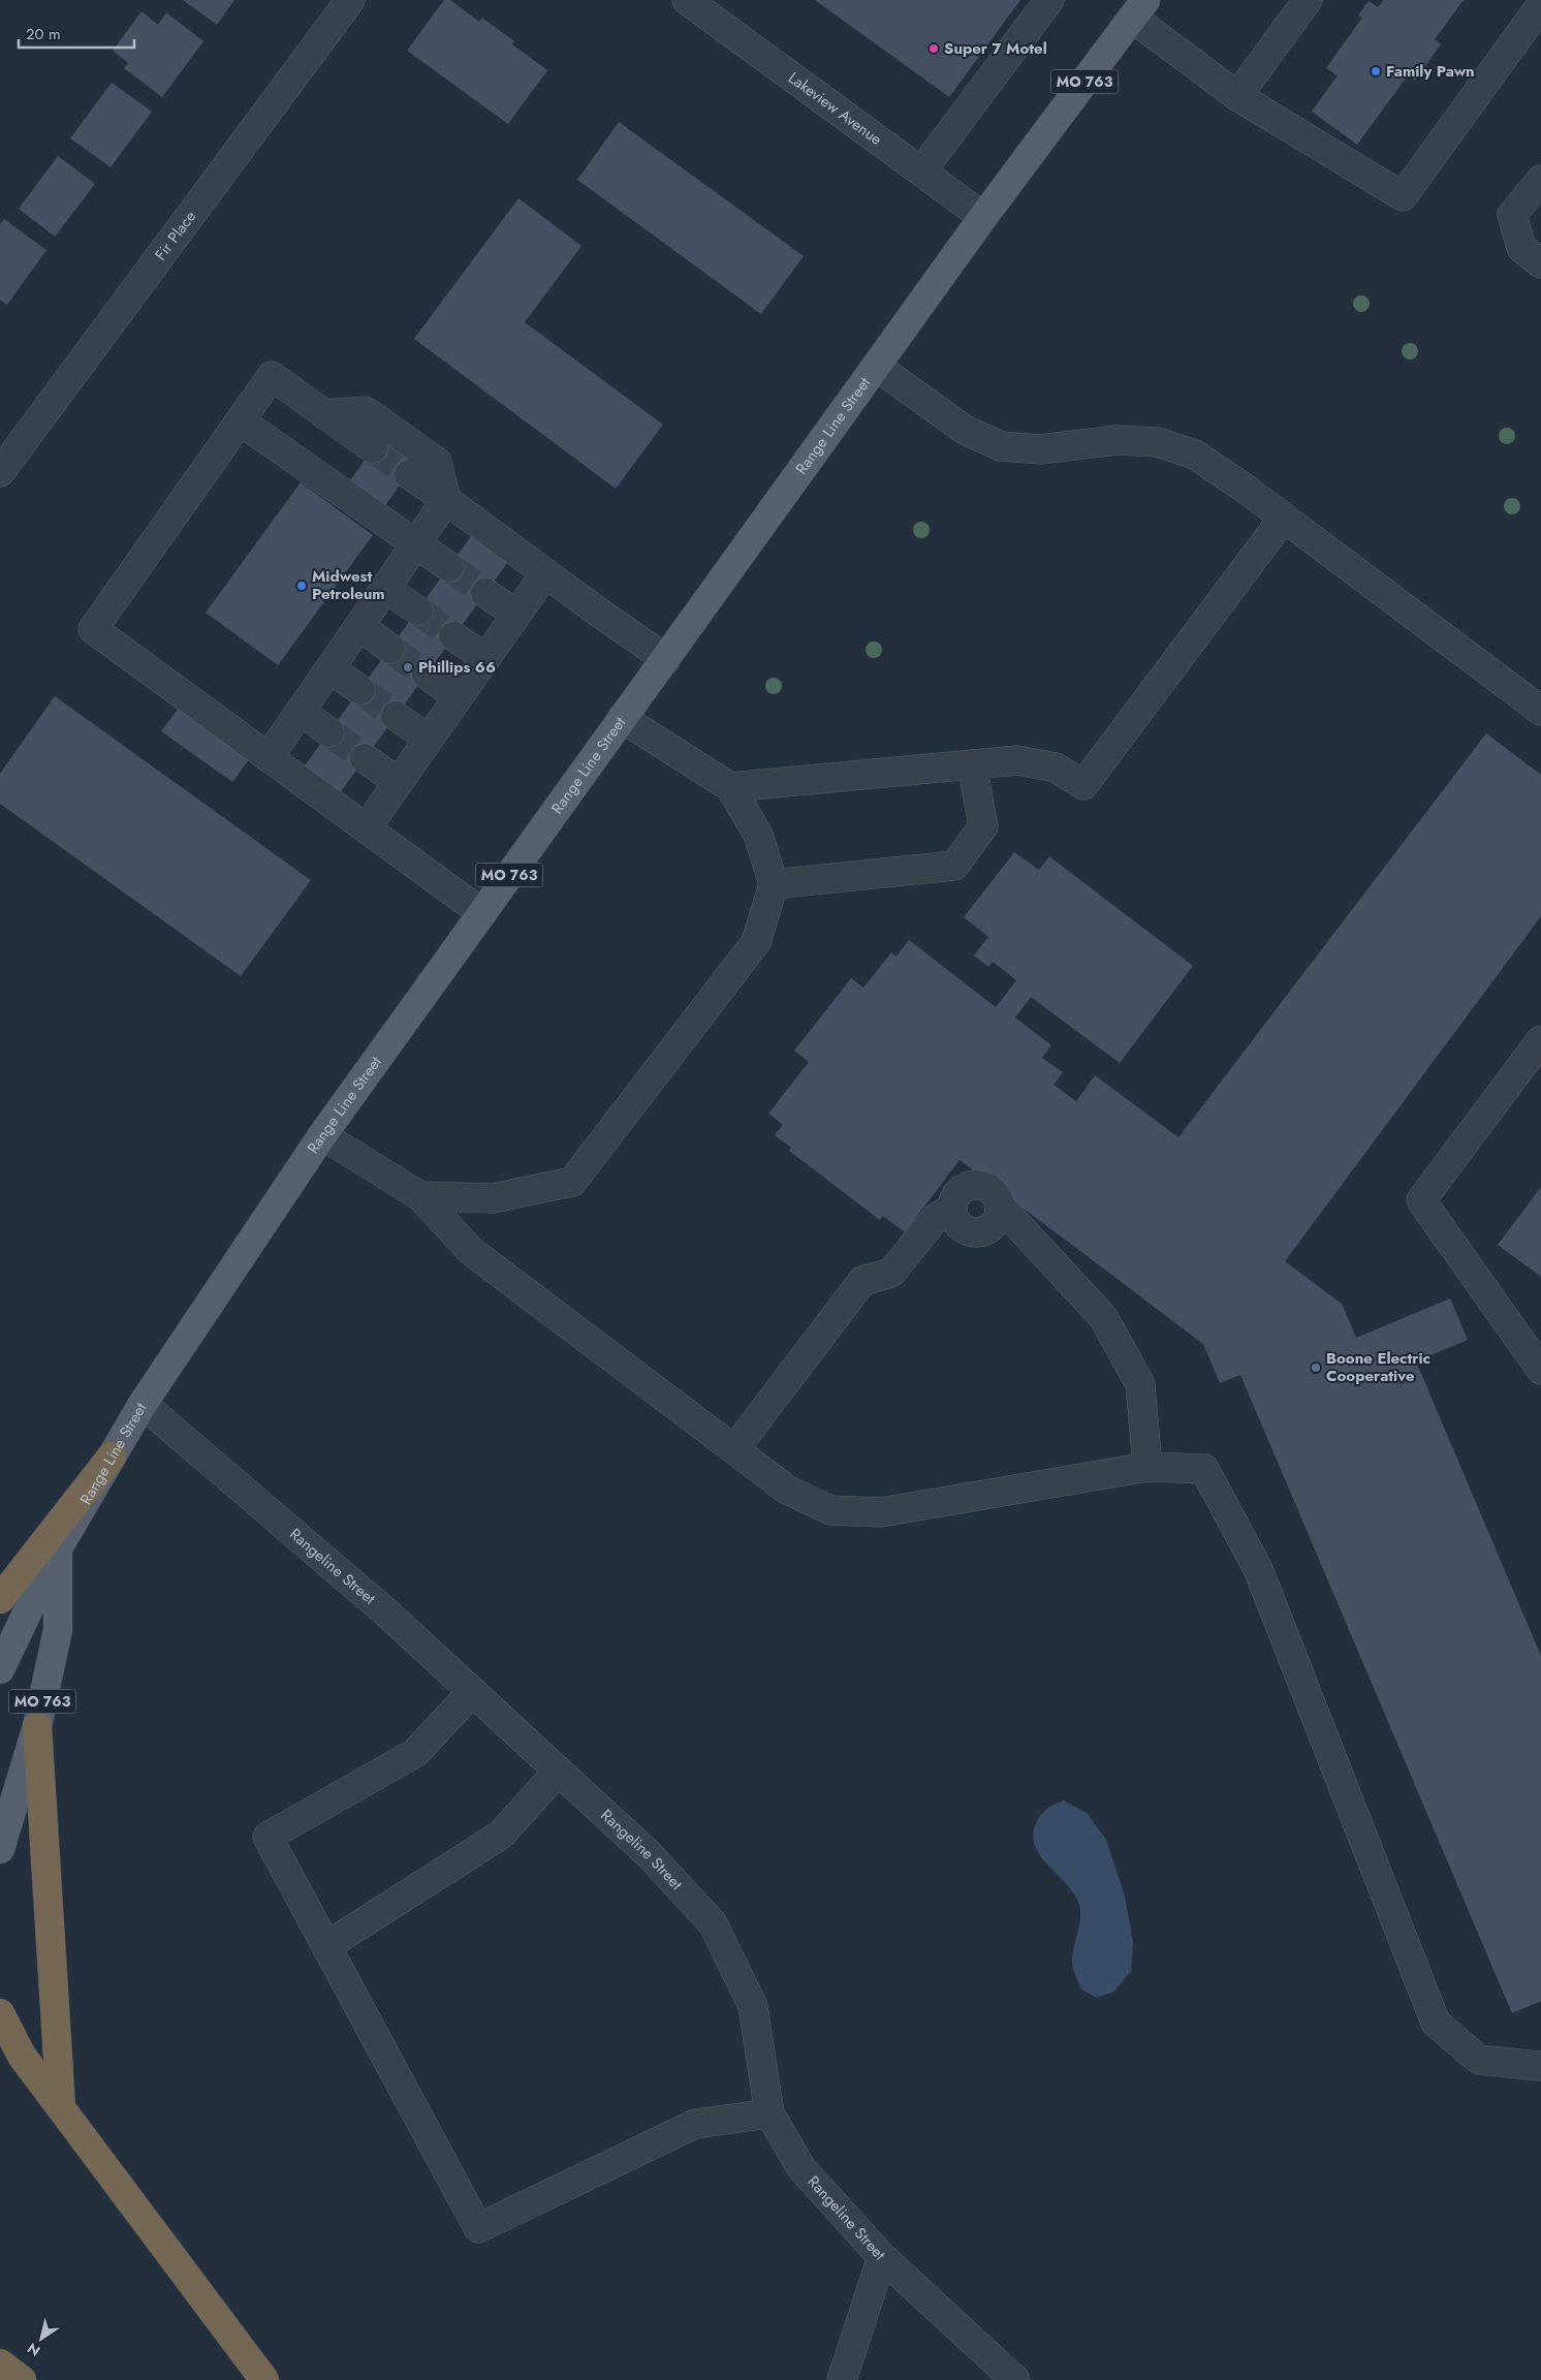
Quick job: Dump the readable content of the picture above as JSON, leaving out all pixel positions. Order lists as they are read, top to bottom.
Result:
{
  "streets": {
    "main road": ["MO 763", "Range Line Street"],
    "street": ["Lakeview Avenue", "Fir Place", "Rangeline Street"]
  },
  "crossings": [
    ["MO 763", "Range Line Street"],
    ["Lakeview Avenue", "Range Line Street"],
    ["Range Line Street", "Rangeline Street"]
  ],
  "places": [
    "Super 7 Motel",
    "Family Pawn",
    "Midwest Petroleum",
    "Phillips 66",
    "Boone Electric Cooperative"
  ],
  "scale_bar": "20 m",
  "north": "bottom left"
}
